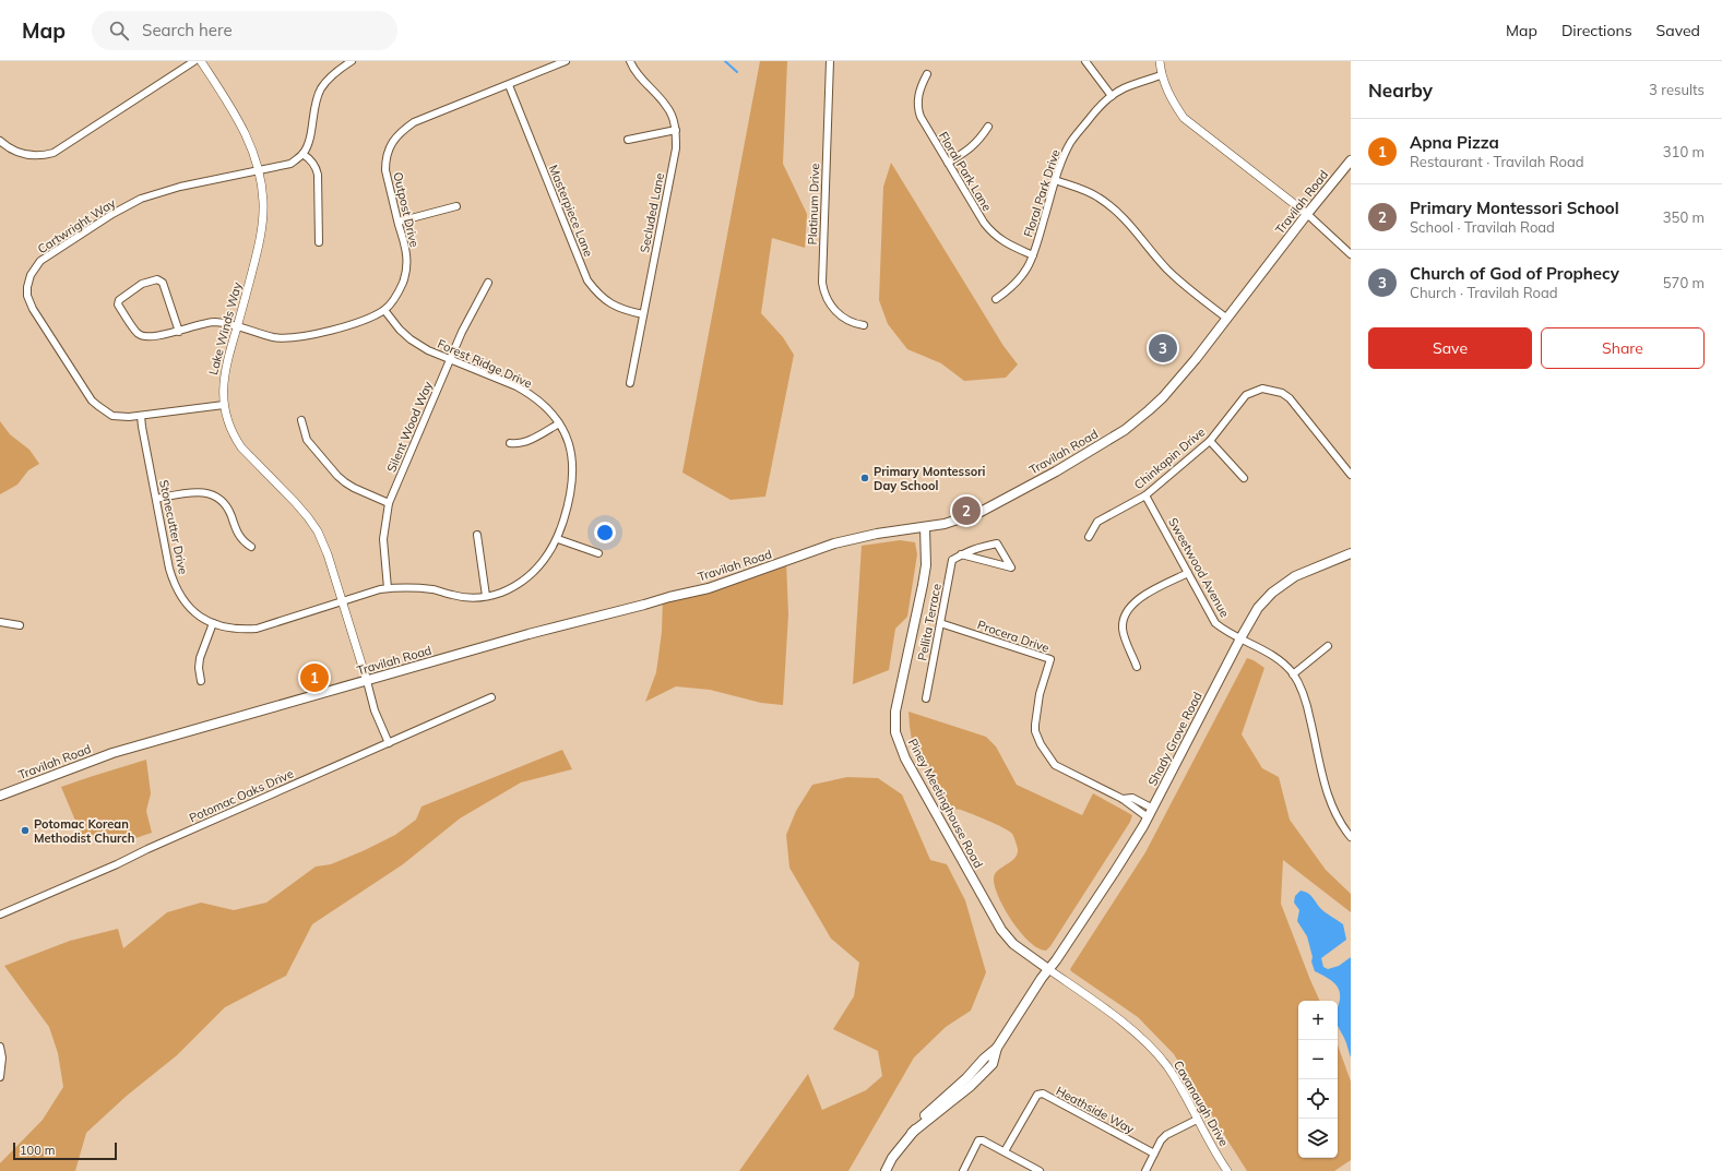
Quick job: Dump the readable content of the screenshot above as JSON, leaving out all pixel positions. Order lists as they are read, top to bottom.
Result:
{
  "streets": {
    "main road": ["Travilah Road", "Shady Grove Road", "Piney Meetinghouse Road"],
    "street": [
      "Floral Park Lane",
      "Floral Park Drive",
      "Platinum Drive",
      "Outpost Drive",
      "Masterpiece Lane",
      "Secluded Lane",
      "Cartwright Way",
      "Lake Winds Way",
      "Forest Ridge Drive",
      "Silent Wood Way",
      "Chinkapin Drive",
      "Stonecutter Drive",
      "Sweetwood Avenue",
      "Pellita Terrace",
      "Procera Drive",
      "Potomac Oaks Drive",
      "Cavanaugh Drive",
      "Heathside Way"
    ]
  },
  "crossings": [
    ["Floral Park Lane", "Floral Park Drive"],
    ["Travilah Road", "Lake Winds Way"],
    ["Travilah Road", "Piney Meetinghouse Road"],
    ["Outpost Drive", "Masterpiece Lane"],
    ["Outpost Drive", "Lake Winds Way"],
    ["Outpost Drive", "Forest Ridge Drive"],
    ["Masterpiece Lane", "Secluded Lane"],
    ["Cartwright Way", "Lake Winds Way"],
    ["Cartwright Way", "Stonecutter Drive"],
    ["Lake Winds Way", "Forest Ridge Drive"],
    ["Lake Winds Way", "Stonecutter Drive"],
    ["Forest Ridge Drive", "Silent Wood Way"],
    ["Forest Ridge Drive", "Stonecutter Drive"],
    ["Chinkapin Drive", "Sweetwood Avenue"],
    ["Sweetwood Avenue", "Shady Grove Road"],
    ["Pellita Terrace", "Procera Drive"],
    ["Procera Drive", "Shady Grove Road"],
    ["Shady Grove Road", "Piney Meetinghouse Road"],
    ["Shady Grove Road", "Cavanaugh Drive"],
    ["Piney Meetinghouse Road", "Cavanaugh Drive"]
  ],
  "places": ["Primary Montessori Day School", "Potomac Korean Methodist Church"],
  "scale_bar": "100 m",
  "page": {
    "header": "Map",
    "search": "Search here",
    "nav": ["Map", "Directions", "Saved"],
    "heading": ["Nearby", "3 results"],
    "list": [
      {
        "mark": "1",
        "name": "Apna Pizza",
        "note": "Restaurant · Travilah Road",
        "value": "310 m"
      },
      {
        "mark": "2",
        "name": "Primary Montessori School",
        "note": "School · Travilah Road",
        "value": "350 m"
      },
      {
        "mark": "3",
        "name": "Church of God of Prophecy",
        "note": "Church · Travilah Road",
        "value": "570 m"
      }
    ],
    "buttons": ["Save", "Share"],
    "pins": ["3", "2", "1"],
    "map_buttons": ["+", "−"],
    "scale": "100 m"
  }
}
